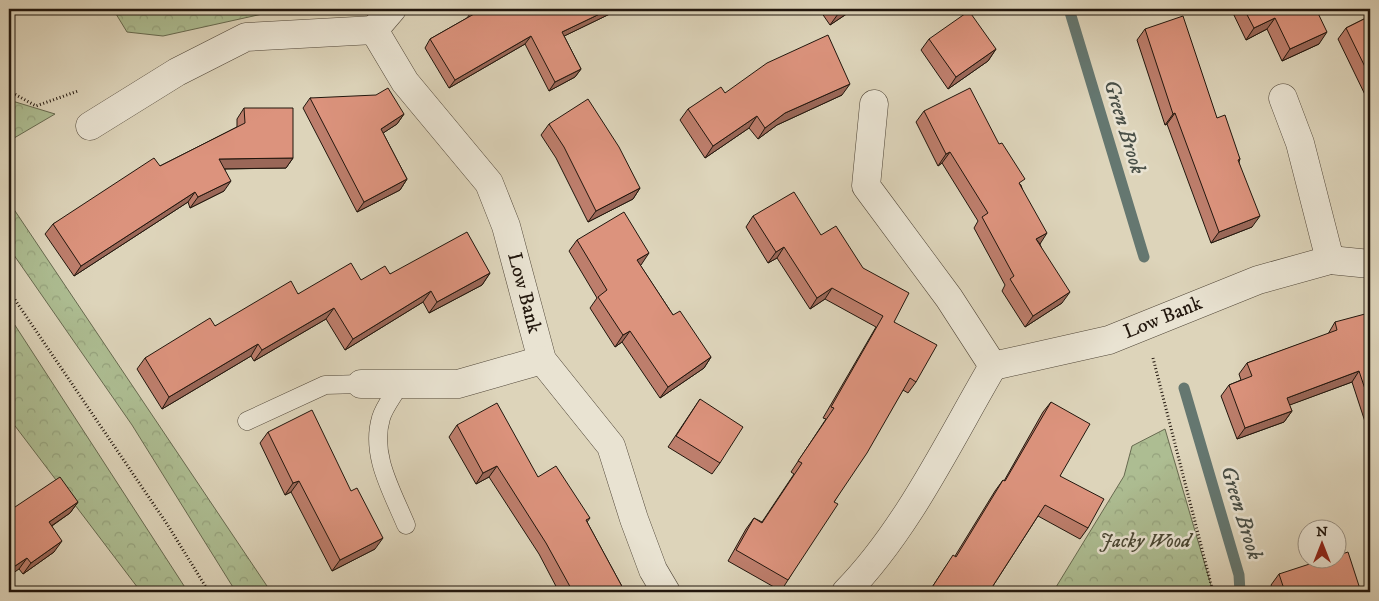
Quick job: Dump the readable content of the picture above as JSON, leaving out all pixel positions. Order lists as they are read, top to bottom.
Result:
{
  "streets": {
    "street": ["Low Bank"]
  },
  "water": ["Green Brook"],
  "parks": ["Jacky Wood"],
  "north": "top"
}
